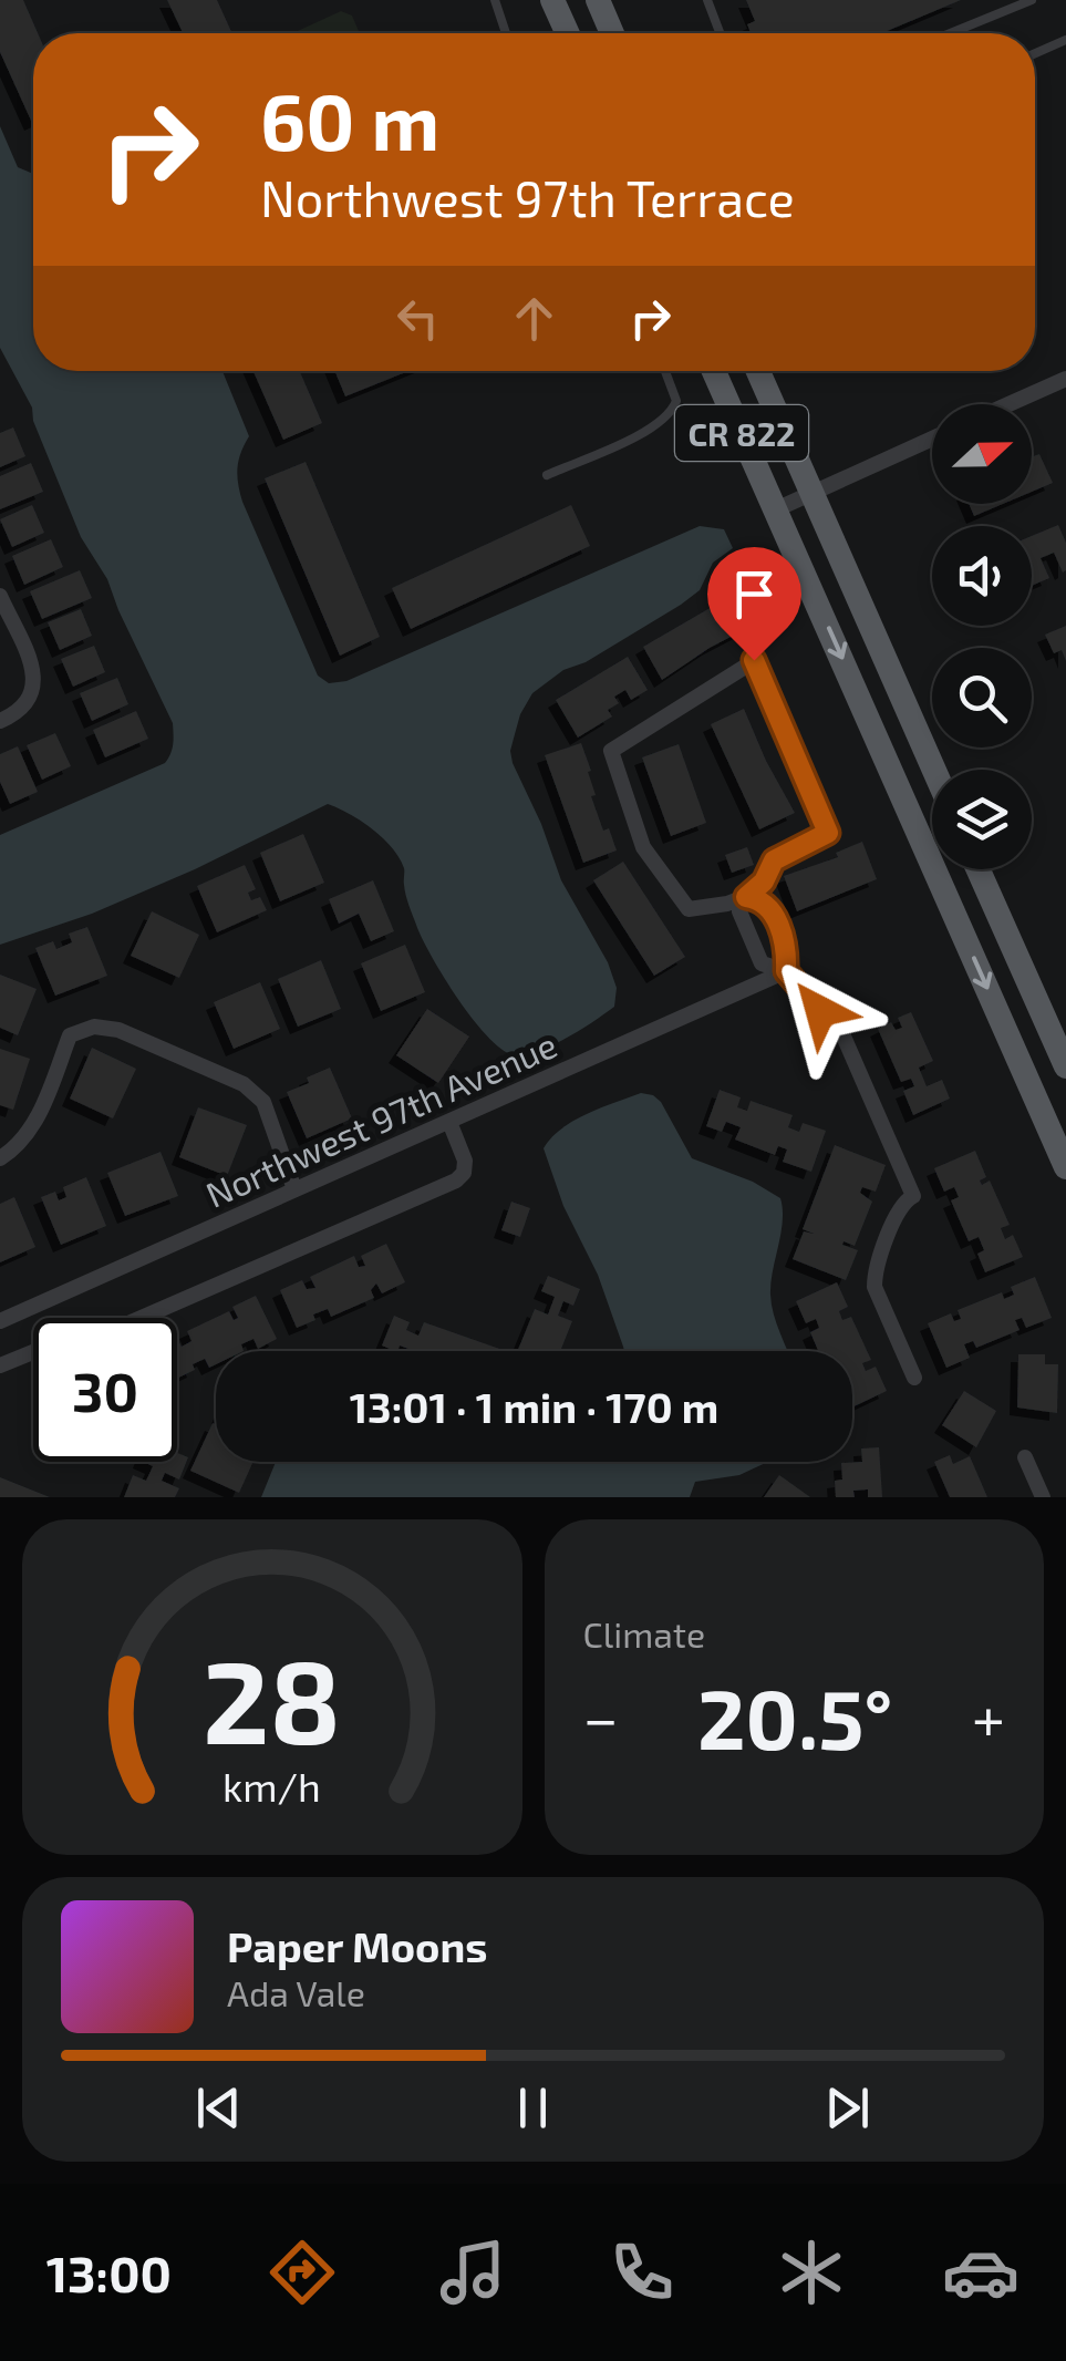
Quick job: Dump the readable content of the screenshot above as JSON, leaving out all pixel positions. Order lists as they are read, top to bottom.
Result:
{
  "streets": {
    "main road": ["CR 822"],
    "street": ["Northwest 97th Avenue"]
  },
  "north": "right",
  "page": {
    "turn": ["60 m", "Northwest 97th Terrace"],
    "limit": "30",
    "trip": "13:01 · 1 min · 170 m",
    "tile": "Climate",
    "heat": ["−", "20.5°", "+"],
    "song": ["Paper Moons", "Ada Vale"],
    "tabs": "13:00",
    "gauge": ["28", "km/h"]
  }
}
